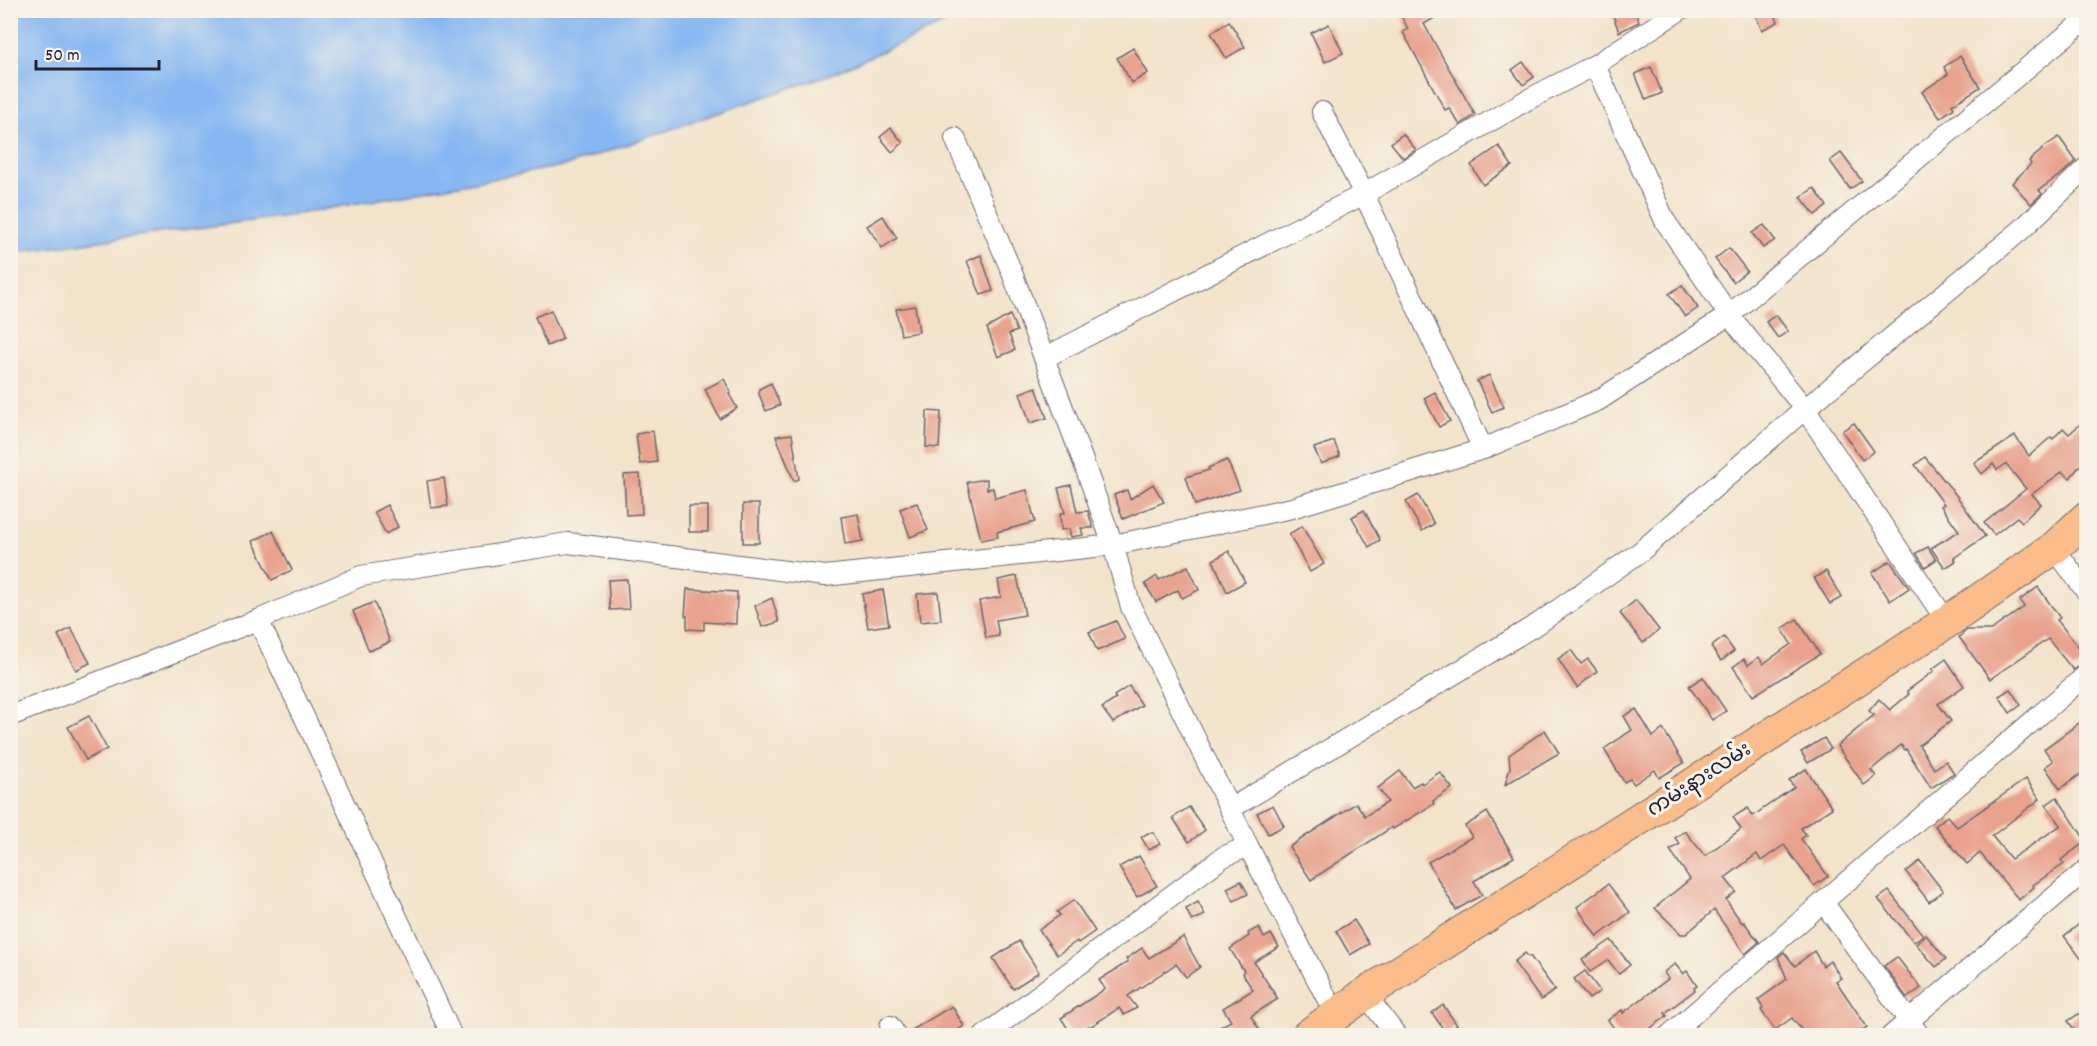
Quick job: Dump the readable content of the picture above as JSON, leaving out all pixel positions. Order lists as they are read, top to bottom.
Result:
{
  "streets": {
    "main road": ["ကမ်းနားလမ်း"]
  },
  "scale_bar": "50 m"
}
